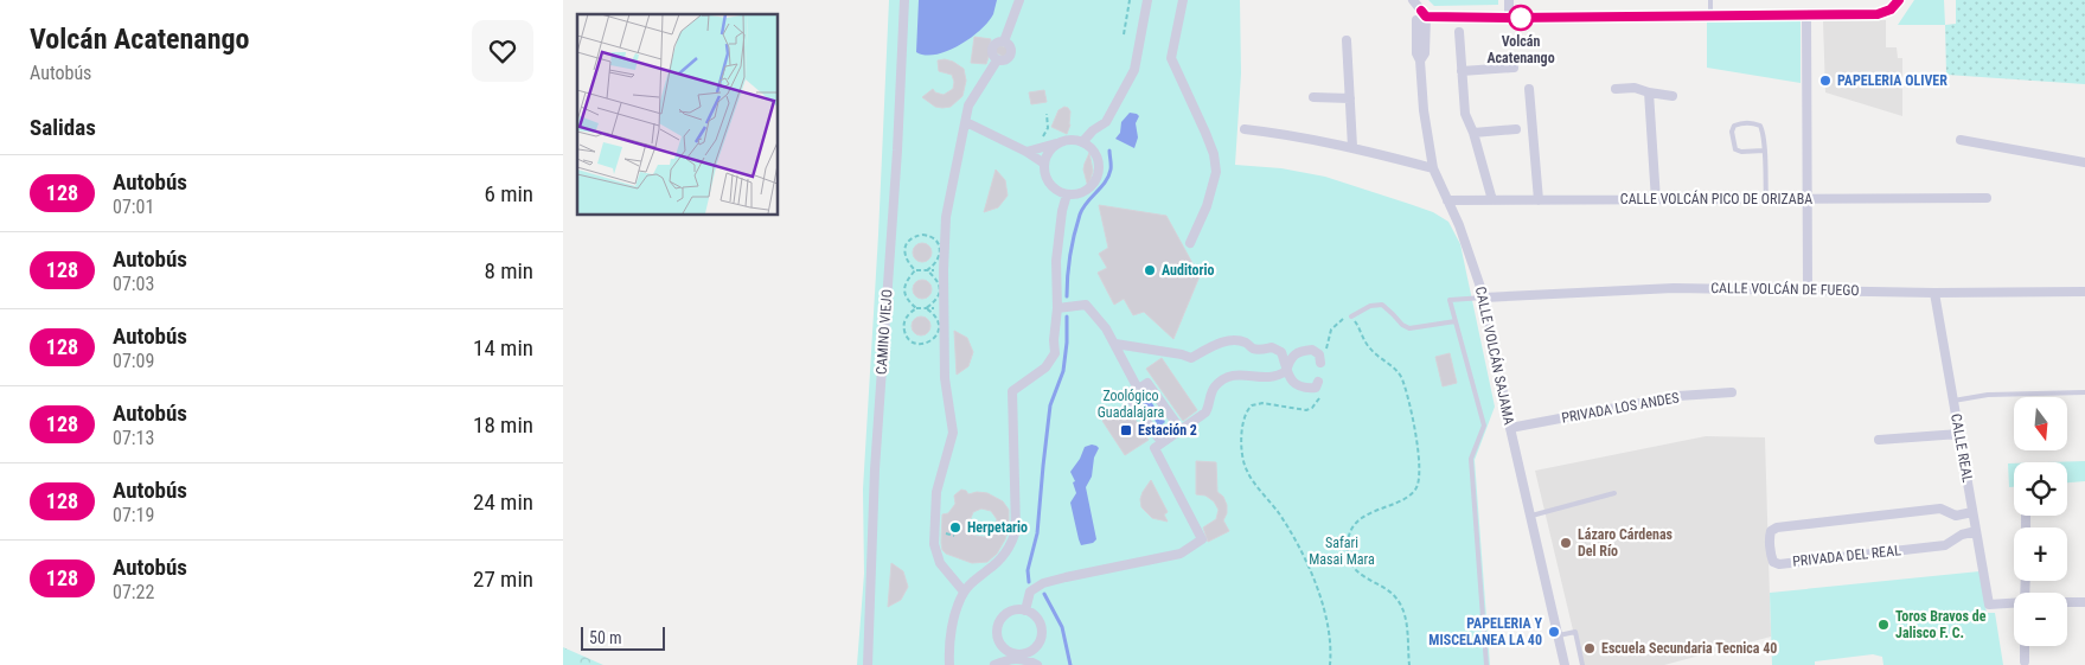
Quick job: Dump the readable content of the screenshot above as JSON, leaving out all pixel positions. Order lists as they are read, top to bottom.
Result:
{
  "streets": {
    "street": [
      "CALLE VOLCÁN PICO DE ORIZABA",
      "CALLE VOLCÁN DE FUEGO",
      "CAMINO VIEJO",
      "CALLE VOLCÁN SAJAMA",
      "PRIVADA LOS ANDES",
      "CALLE REAL",
      "PRIVADA DEL REAL"
    ]
  },
  "crossings": [
    ["CALLE VOLCÁN PICO DE ORIZABA", "CALLE VOLCÁN SAJAMA"],
    ["CALLE VOLCÁN DE FUEGO", "CALLE VOLCÁN SAJAMA"],
    ["CALLE VOLCÁN DE FUEGO", "CALLE REAL"],
    ["CALLE VOLCÁN SAJAMA", "PRIVADA LOS ANDES"],
    ["CALLE REAL", "PRIVADA DEL REAL"]
  ],
  "parks": ["Zoológico Guadalajara", "Safari Masai Mara"],
  "places": {
    "other": [
      "Volcán Acatenango",
      "PAPELERIA OLIVER",
      "Auditorio",
      "Herpetario",
      "Lázaro Cárdenas Del Río",
      "Toros Bravos de Jalisco F. C.",
      "PAPELERIA Y MISCELANEA LA 40",
      "Escuela Secundaria Tecnica 40"
    ],
    "transit": ["Estación 2"]
  },
  "lines": ["bus line 128"],
  "scale_bar": "50 m",
  "north": "bottom",
  "page": {
    "heading": [
      ["Volcán Acatenango", "Autobús"],
      "Salidas"
    ],
    "list": [
      {
        "mark": "128",
        "name": "Autobús",
        "note": "07:01",
        "value": "6 min"
      },
      {
        "mark": "128",
        "name": "Autobús",
        "note": "07:03",
        "value": "8 min"
      },
      {
        "mark": "128",
        "name": "Autobús",
        "note": "07:09",
        "value": "14 min"
      },
      {
        "mark": "128",
        "name": "Autobús",
        "note": "07:13",
        "value": "18 min"
      },
      {
        "mark": "128",
        "name": "Autobús",
        "note": "07:19",
        "value": "24 min"
      },
      {
        "mark": "128",
        "name": "Autobús",
        "note": "07:22",
        "value": "27 min"
      }
    ],
    "map_buttons": ["+", "−"],
    "scale": "50 m"
  }
}
